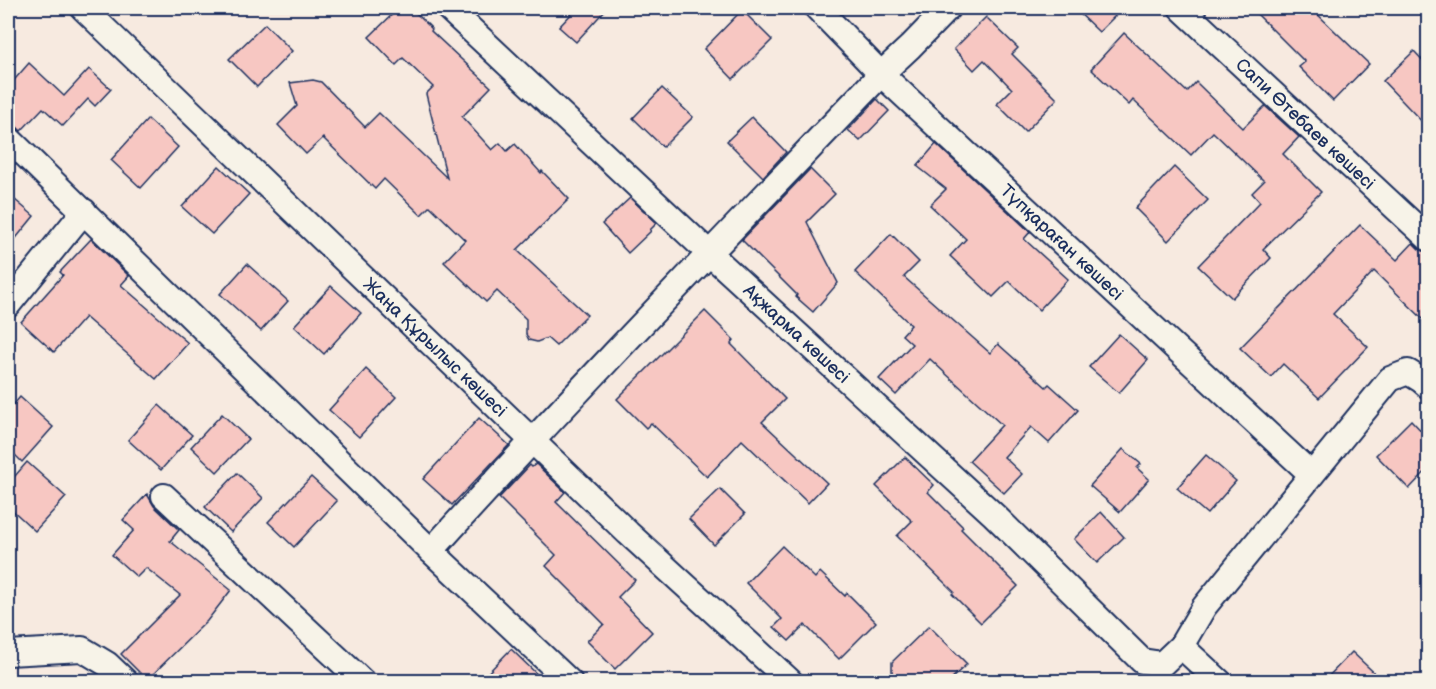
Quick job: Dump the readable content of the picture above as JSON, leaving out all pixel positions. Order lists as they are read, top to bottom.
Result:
{
  "streets": {
    "street": [
      "Сапи Өтебаев көшесі",
      "Түпқараған көшесі",
      "Ақжарма көшесі",
      "Жаңа Құрылыс көшесі"
    ]
  }
}
